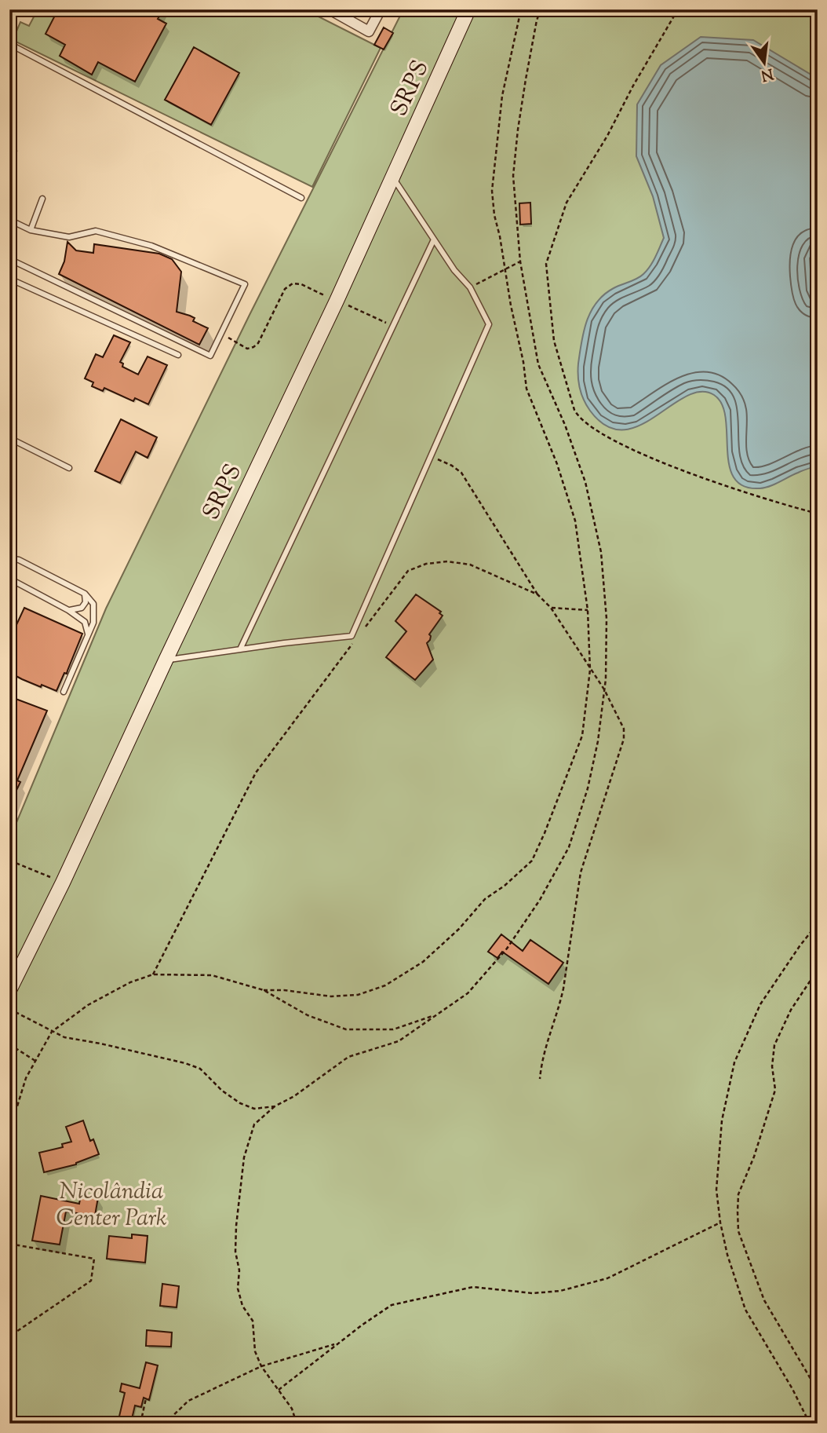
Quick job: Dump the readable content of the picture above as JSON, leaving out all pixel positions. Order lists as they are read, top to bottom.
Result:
{
  "streets": {
    "main road": ["SRPS"]
  },
  "parks": ["Nicolândia Center Park"],
  "north": "bottom"
}
